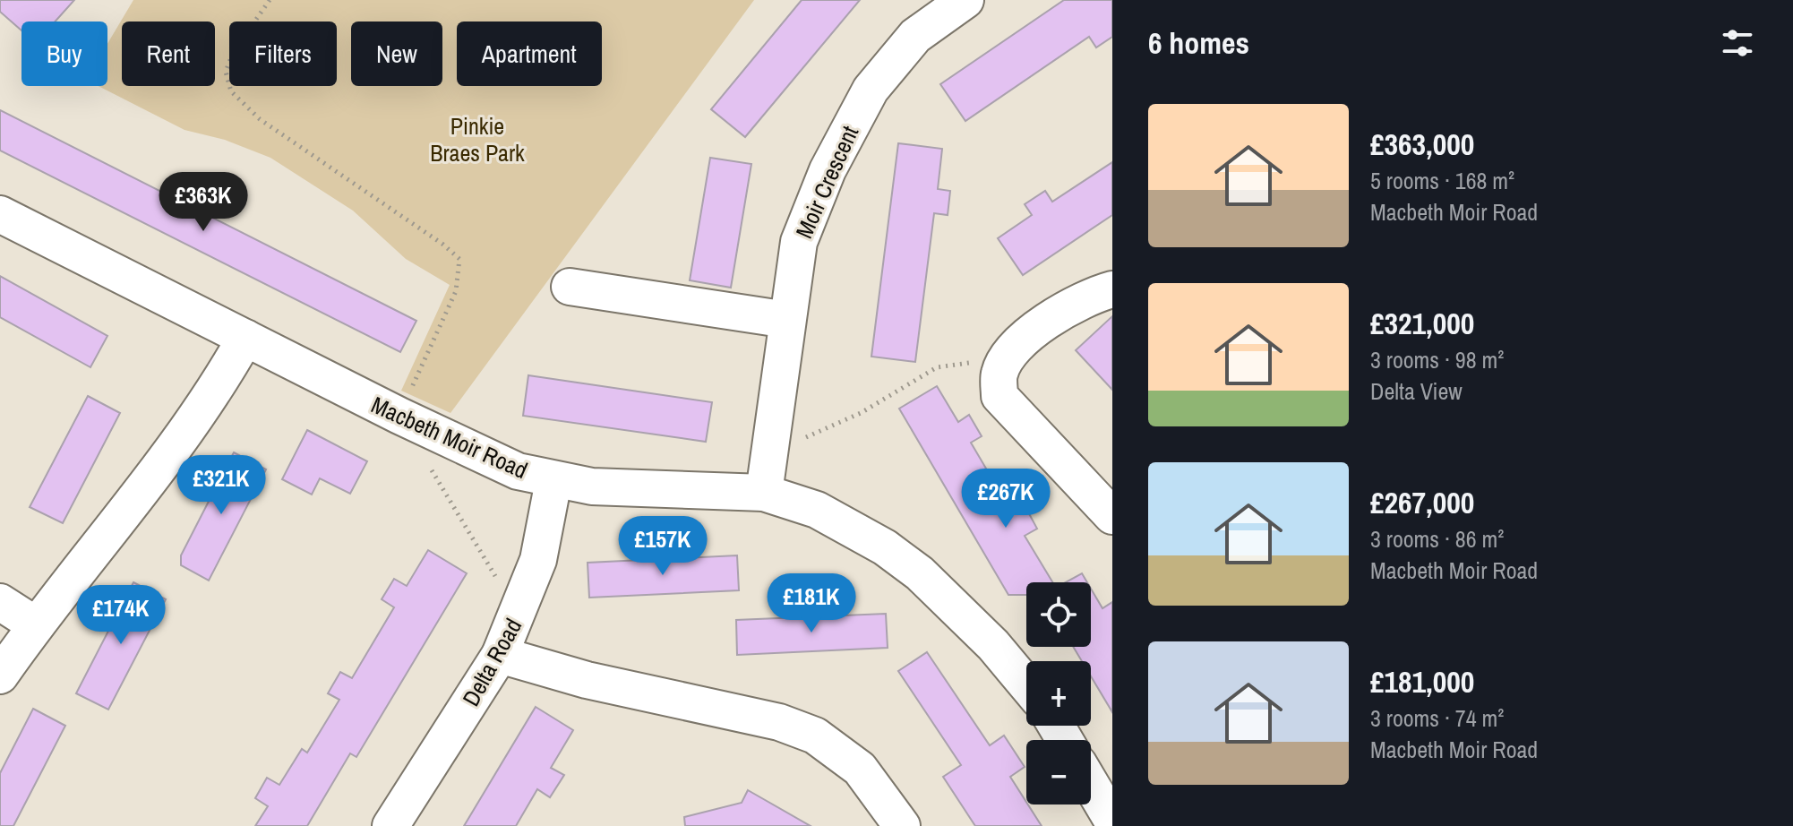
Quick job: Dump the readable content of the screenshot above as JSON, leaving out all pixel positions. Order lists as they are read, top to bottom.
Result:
{
  "streets": {
    "street": ["Moir Crescent", "Macbeth Moir Road", "Delta Road"]
  },
  "crossings": [
    ["Moir Crescent", "Macbeth Moir Road"],
    ["Macbeth Moir Road", "Delta Road"]
  ],
  "parks": ["Pinkie Braes Park"],
  "page": {
    "heading": "6 homes",
    "chip": [
      "Buy",
      "Rent",
      "Filters",
      "New",
      "Apartment"
    ],
    "list": [
      {
        "name": "£363,000",
        "note": "5 rooms · 168 m² · Macbeth Moir Road"
      },
      {
        "name": "£321,000",
        "note": "3 rooms · 98 m² · Delta View"
      },
      {
        "name": "£267,000",
        "note": "3 rooms · 86 m² · Macbeth Moir Road"
      },
      {
        "name": "£181,000",
        "note": "3 rooms · 74 m² · Macbeth Moir Road"
      }
    ],
    "price": [
      "£363K",
      "£321K",
      "£267K",
      "£157K",
      "£181K",
      "£174K"
    ],
    "map_buttons": ["+", "−"]
  }
}
